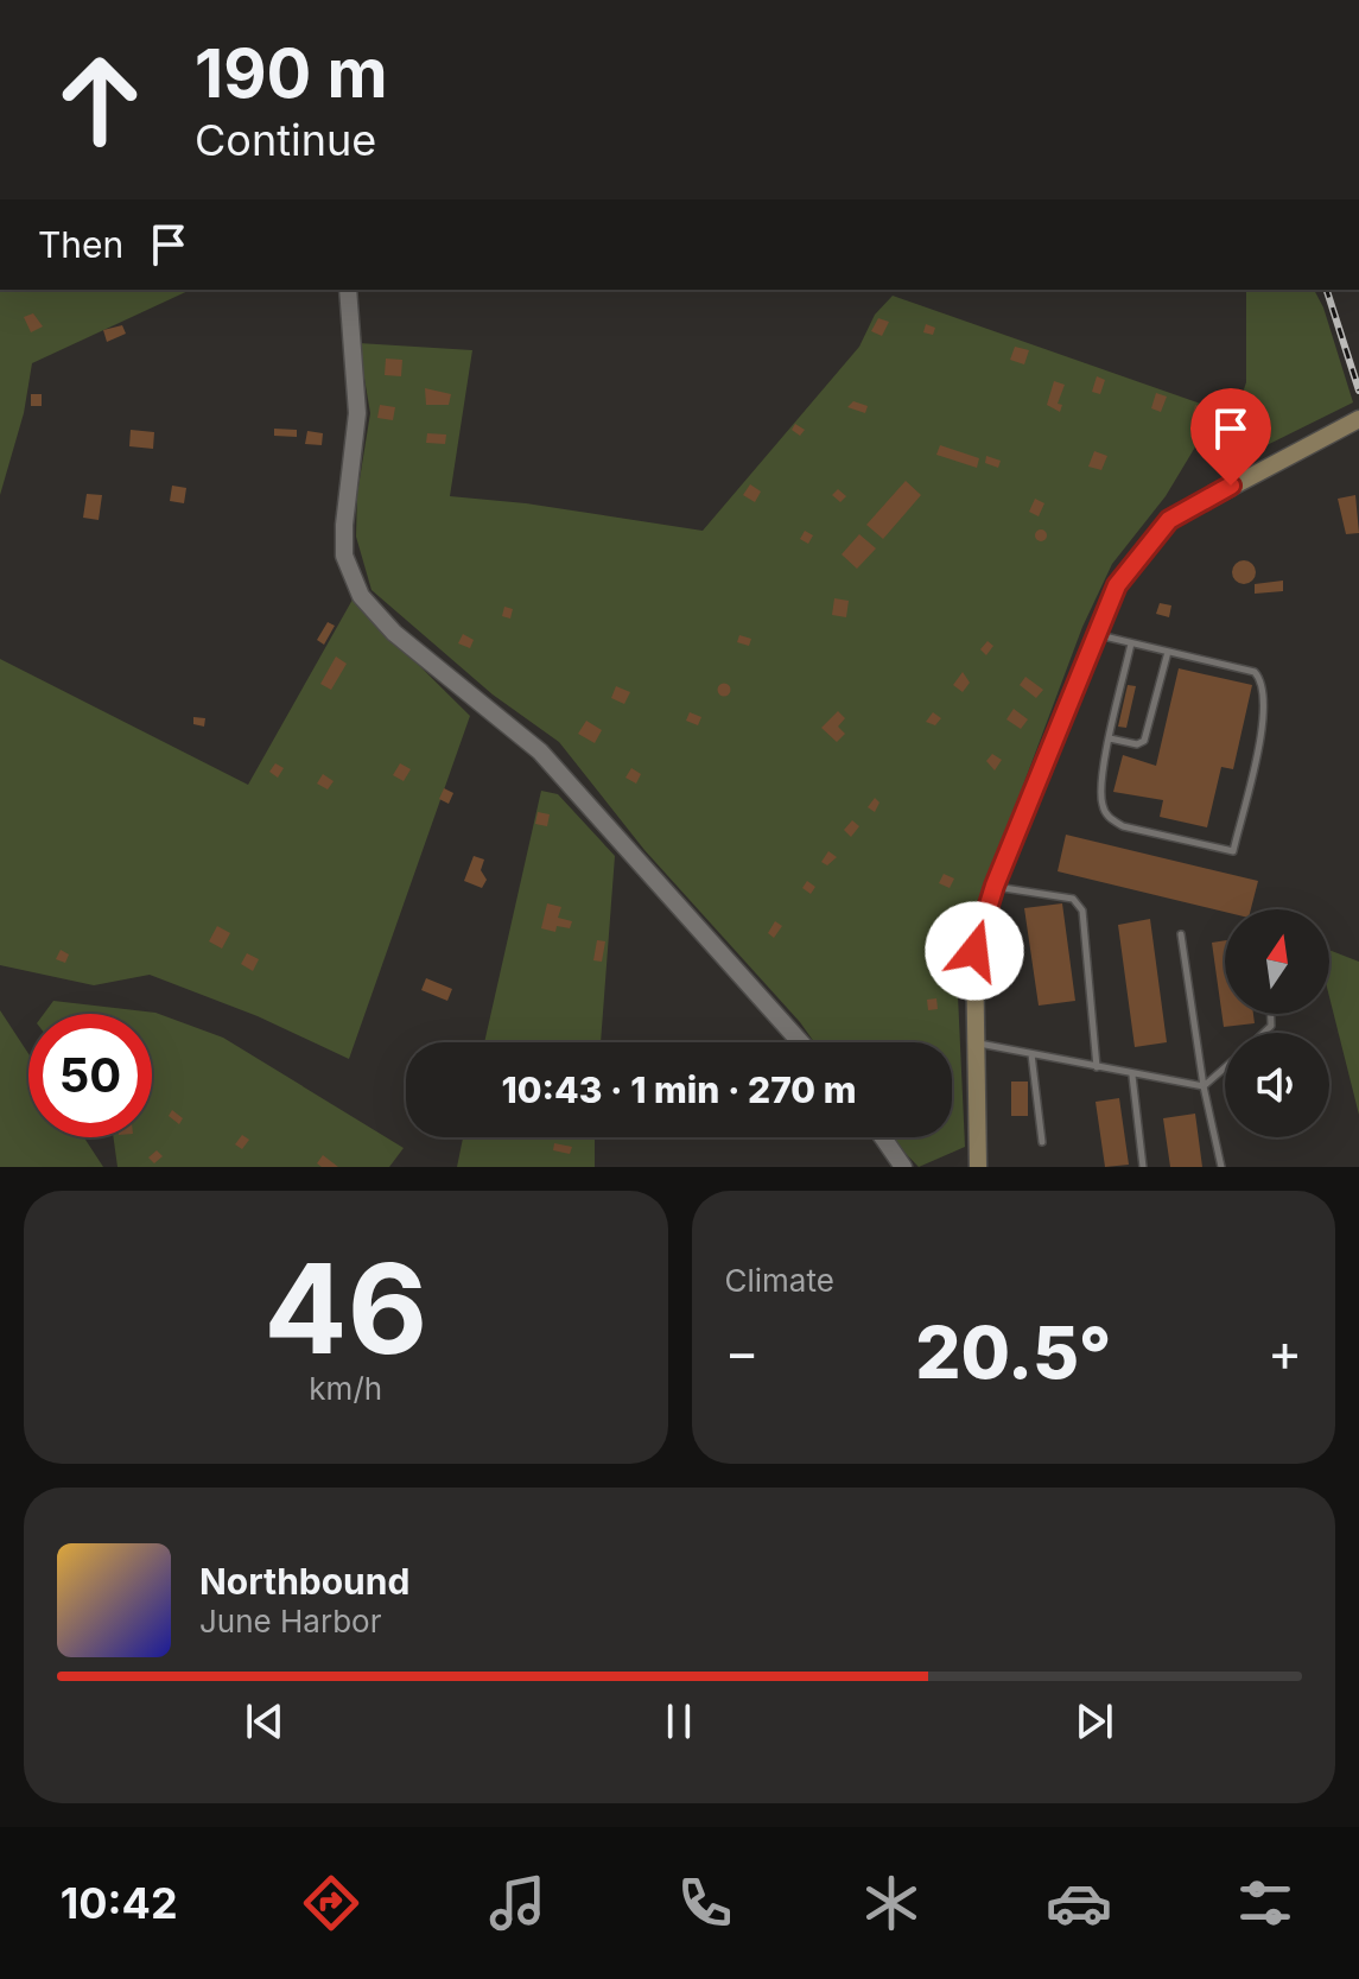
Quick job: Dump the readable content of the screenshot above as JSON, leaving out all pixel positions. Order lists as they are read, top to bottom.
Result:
{
  "north": "top",
  "page": {
    "turn": ["190 m", "Continue"],
    "then": "Then",
    "limit": "50",
    "trip": "10:43 · 1 min · 270 m",
    "tile": [
      ["46", "km/h"],
      "Climate"
    ],
    "heat": ["−", "20.5°", "+"],
    "song": ["Northbound", "June Harbor"],
    "tabs": "10:42"
  }
}
